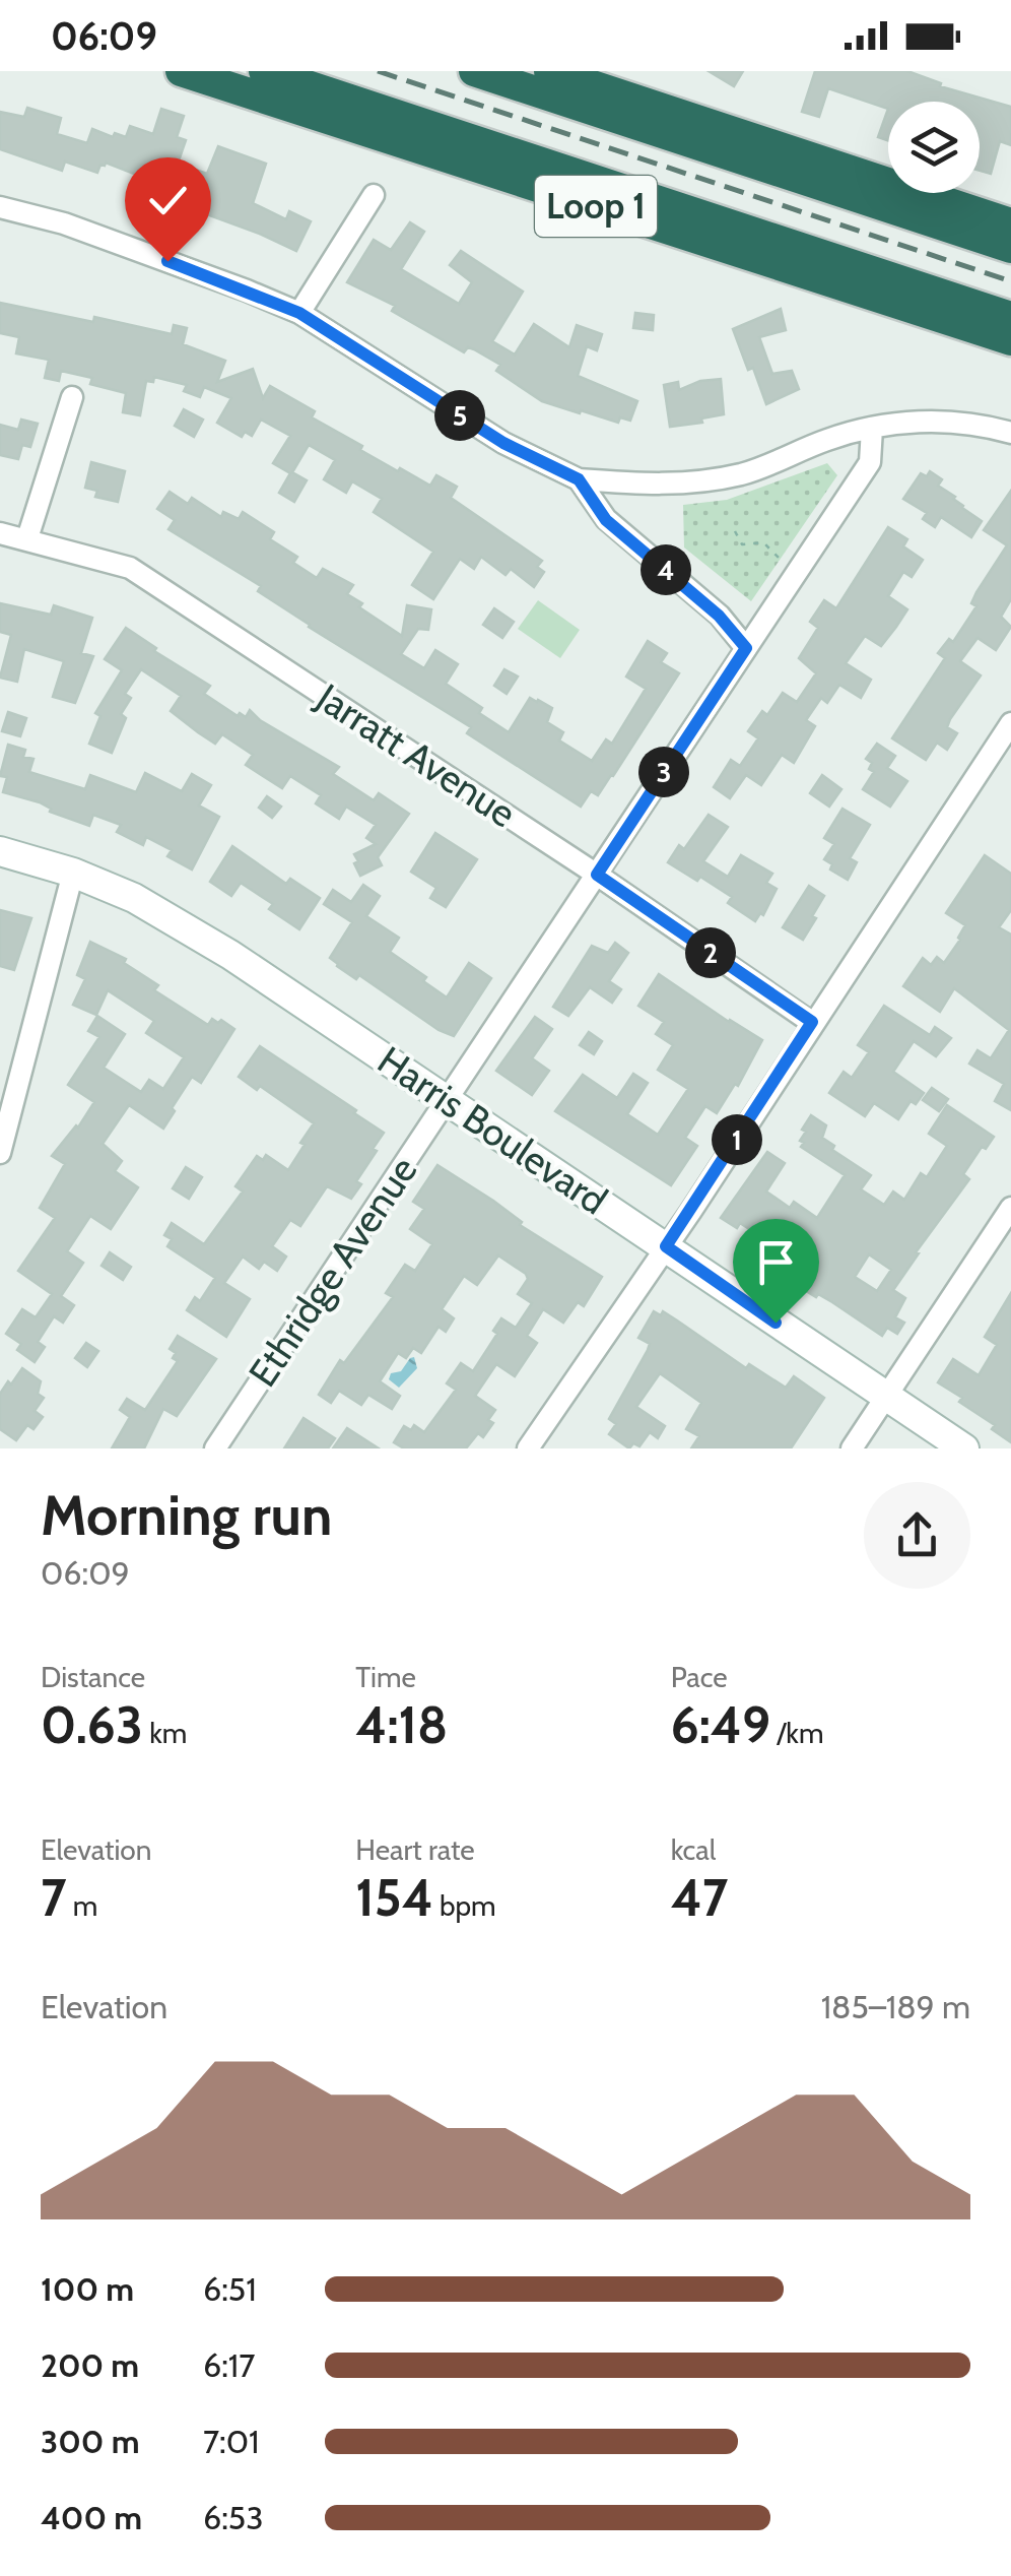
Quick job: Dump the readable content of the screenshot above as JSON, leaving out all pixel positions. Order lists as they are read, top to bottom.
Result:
{
  "streets": {
    "highway": ["Loop 1"],
    "street": ["Jarratt Avenue", "Harris Boulevard", "Ethridge Avenue"]
  },
  "crossings": [
    ["Jarratt Avenue", "Ethridge Avenue"],
    ["Harris Boulevard", "Ethridge Avenue"]
  ],
  "page": {
    "status": "06:09",
    "pins": [
      "5",
      "4",
      "3",
      "2",
      "1"
    ],
    "heading": ["Morning run", "06:09"],
    "stats": [
      ["Distance", "0.63 km"],
      ["Time", "4:18"],
      ["Pace", "6:49 /km"],
      ["Elevation", "7 m"],
      ["Heart rate", "154 bpm"],
      ["kcal", "47"]
    ],
    "chart": ["Elevation", "185–189 m"],
    "list": [
      {
        "name": "100 m",
        "note": "6:51"
      },
      {
        "name": "200 m",
        "note": "6:17"
      },
      {
        "name": "300 m",
        "note": "7:01"
      },
      {
        "name": "400 m",
        "note": "6:53"
      }
    ]
  }
}
